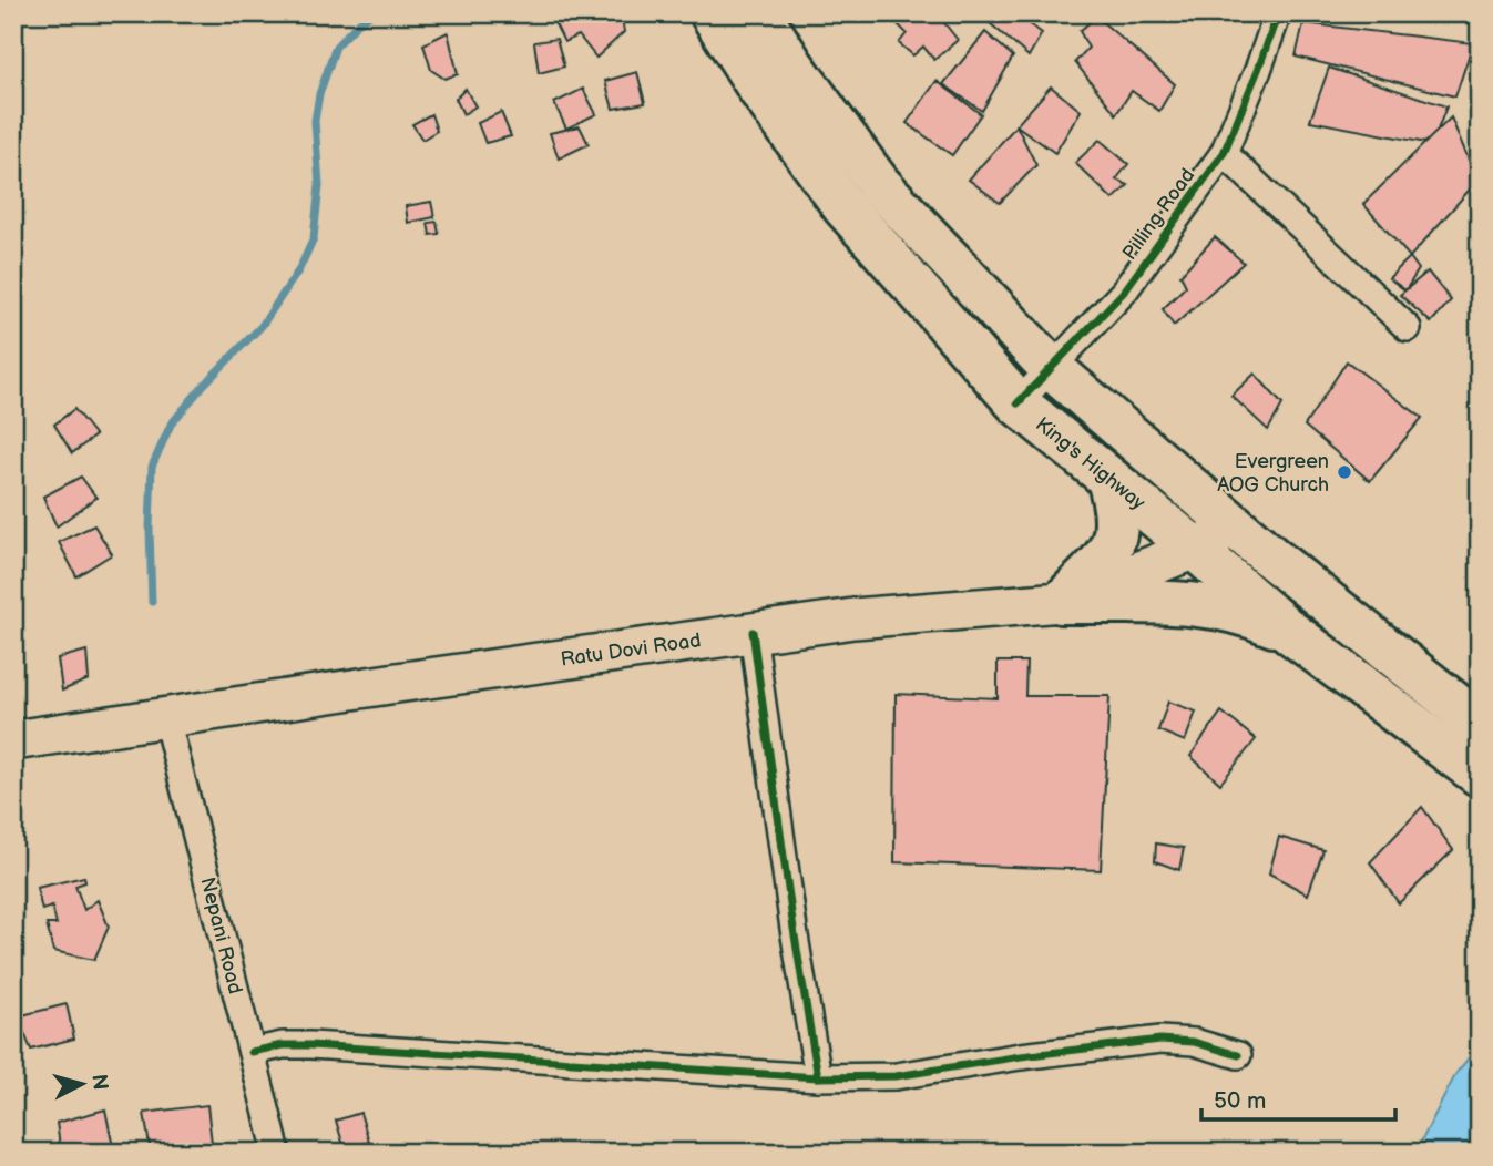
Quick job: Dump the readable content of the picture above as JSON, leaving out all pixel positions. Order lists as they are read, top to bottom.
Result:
{
  "streets": {
    "highway": ["King's Highway"],
    "main road": ["Ratu Dovi Road"],
    "street": ["Pilling Road", "Nepani Road"]
  },
  "crossings": [
    ["Pilling Road", "King's Highway"],
    ["King's Highway", "Ratu Dovi Road"],
    ["Ratu Dovi Road", "Nepani Road"]
  ],
  "places": ["Evergreen AOG Church"],
  "scale_bar": "50 m",
  "north": "right"
}
